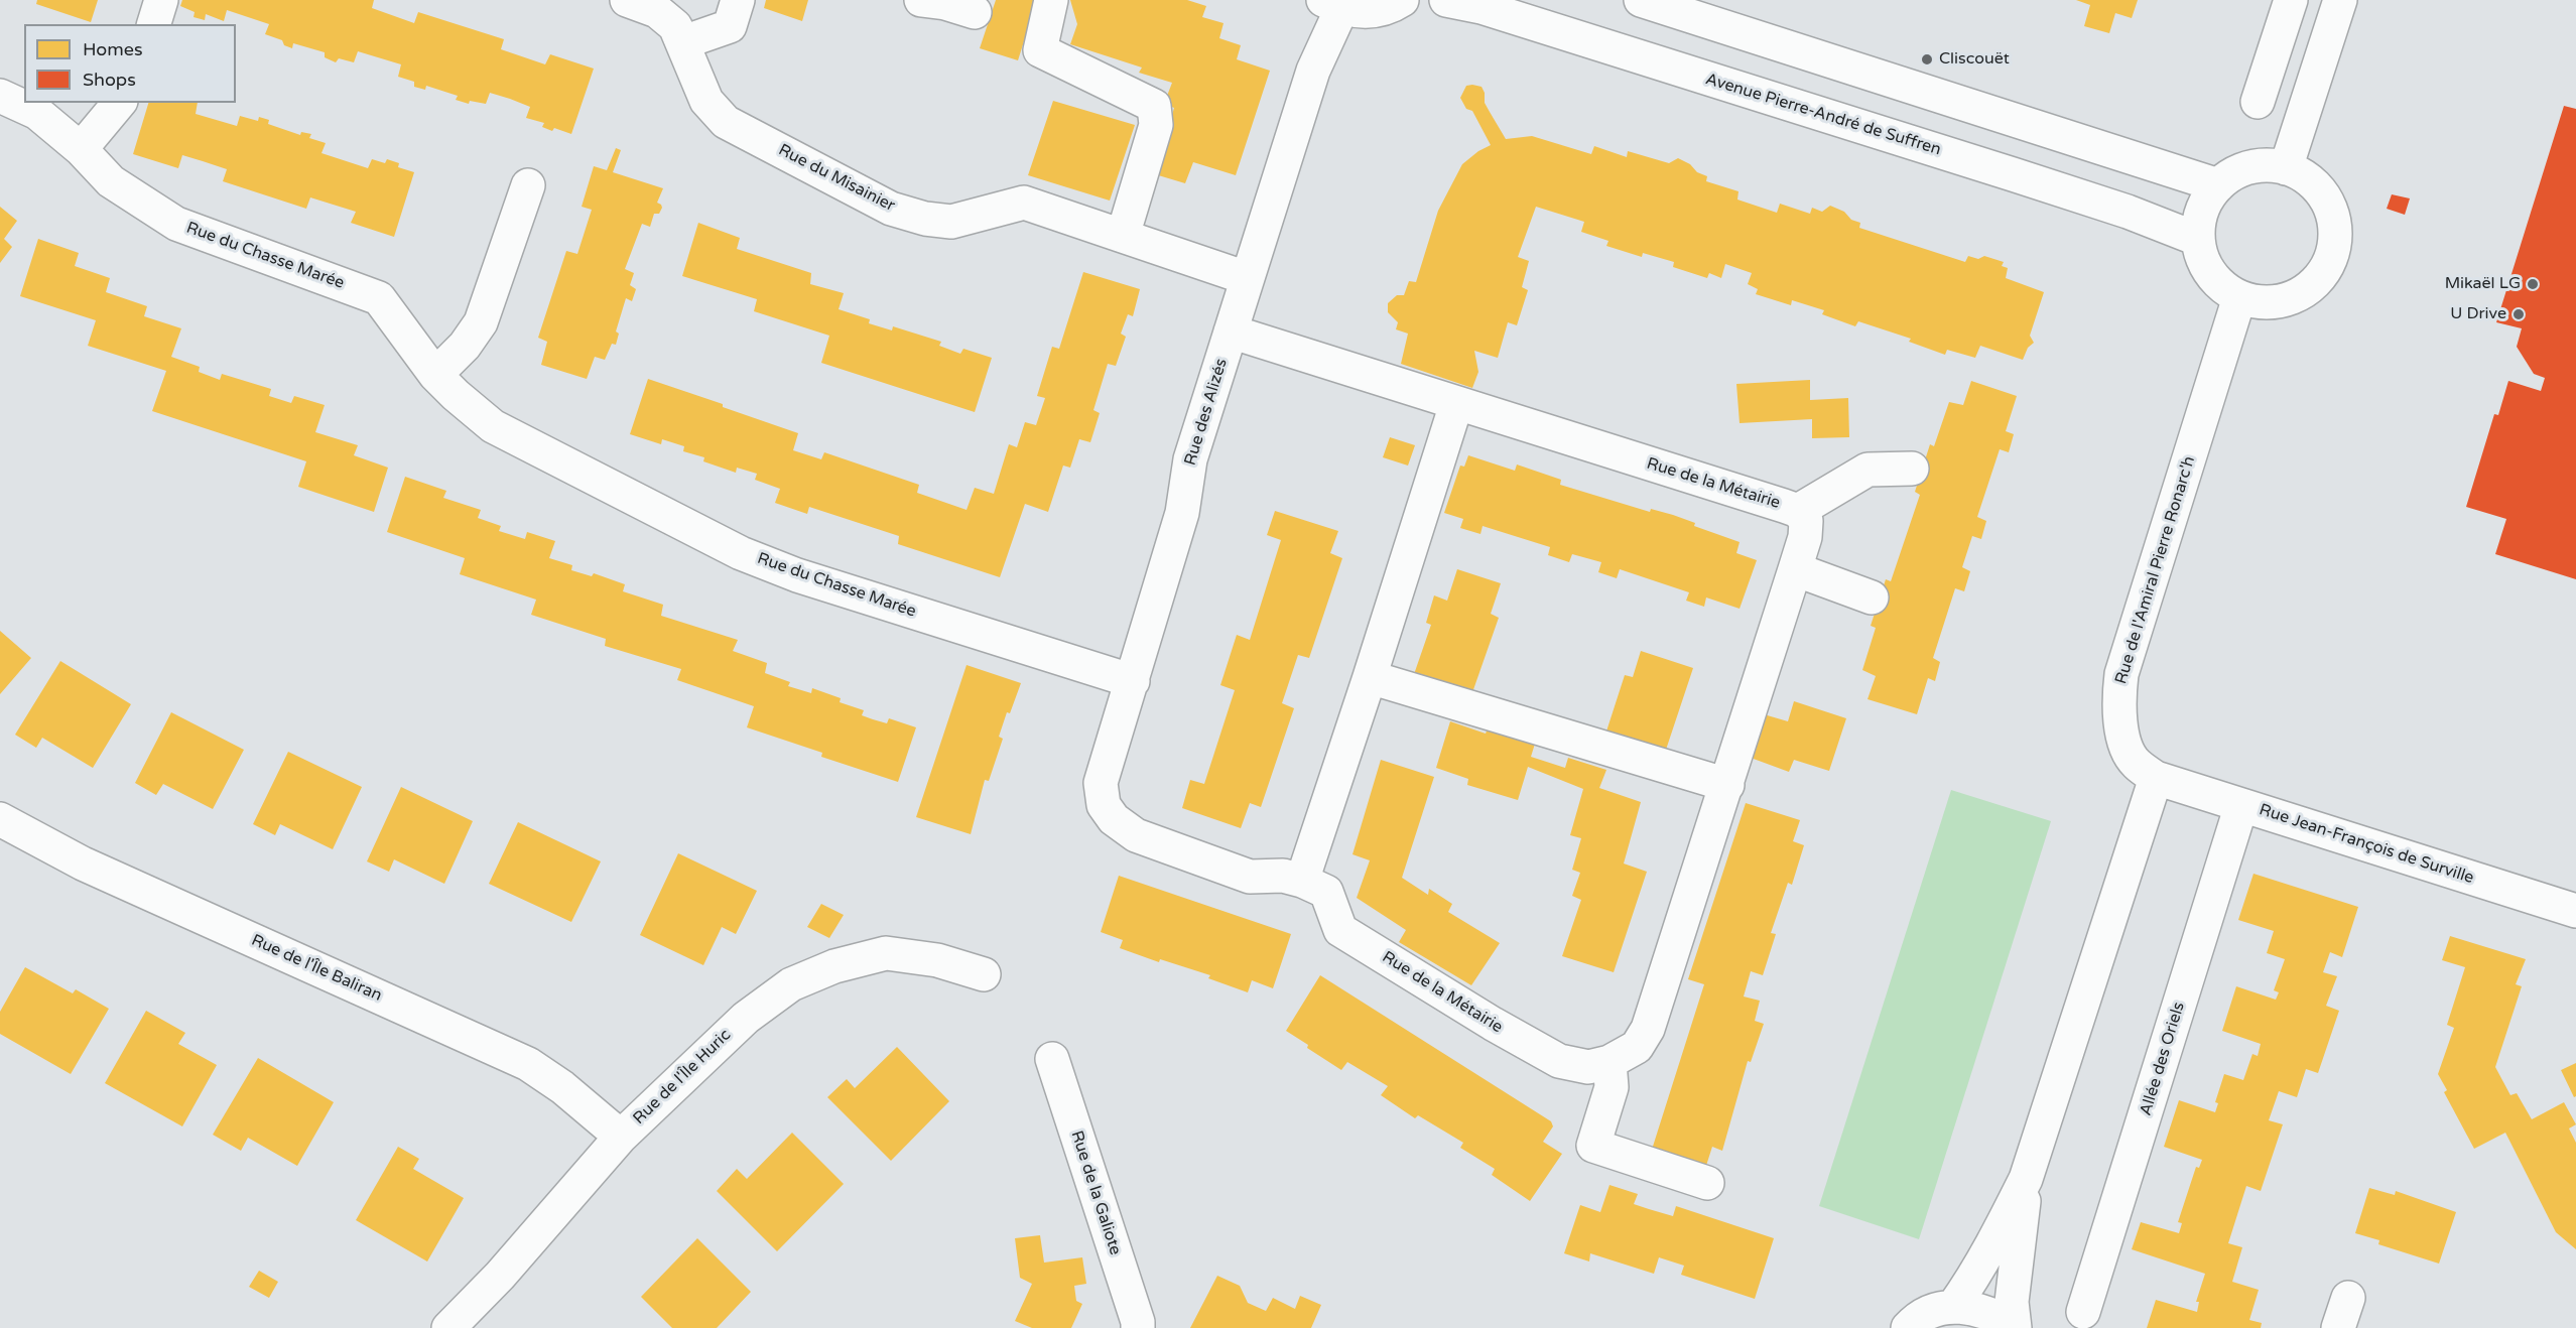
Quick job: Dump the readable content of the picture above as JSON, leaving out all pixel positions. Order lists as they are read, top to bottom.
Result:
{
  "streets": {
    "street": [
      "Avenue Pierre-André de Suffren",
      "Rue du Misainier",
      "Rue du Chasse Marée",
      "Rue des Alizés",
      "Rue de la Métairie",
      "Rue de l'Amiral Pierre Ronarc'h",
      "Rue Jean-François de Surville",
      "Rue de l'Île Baliran",
      "Allée des Oriels",
      "Rue de l'Île Huric",
      "Rue de la Galiote"
    ]
  },
  "crossings": [
    ["Avenue Pierre-André de Suffren", "Rue de l'Amiral Pierre Ronarc'h"],
    ["Rue du Misainier", "Rue des Alizés"],
    ["Rue du Chasse Marée", "Rue des Alizés"],
    ["Rue des Alizés", "Rue de la Métairie"],
    ["Rue de l'Amiral Pierre Ronarc'h", "Rue Jean-François de Surville"],
    ["Rue Jean-François de Surville", "Allée des Oriels"],
    ["Rue de l'Île Baliran", "Rue de l'Île Huric"]
  ],
  "places": ["Cliscouët", "Mikaël LG", "U Drive"],
  "legend": ["Homes", "Shops"]
}
